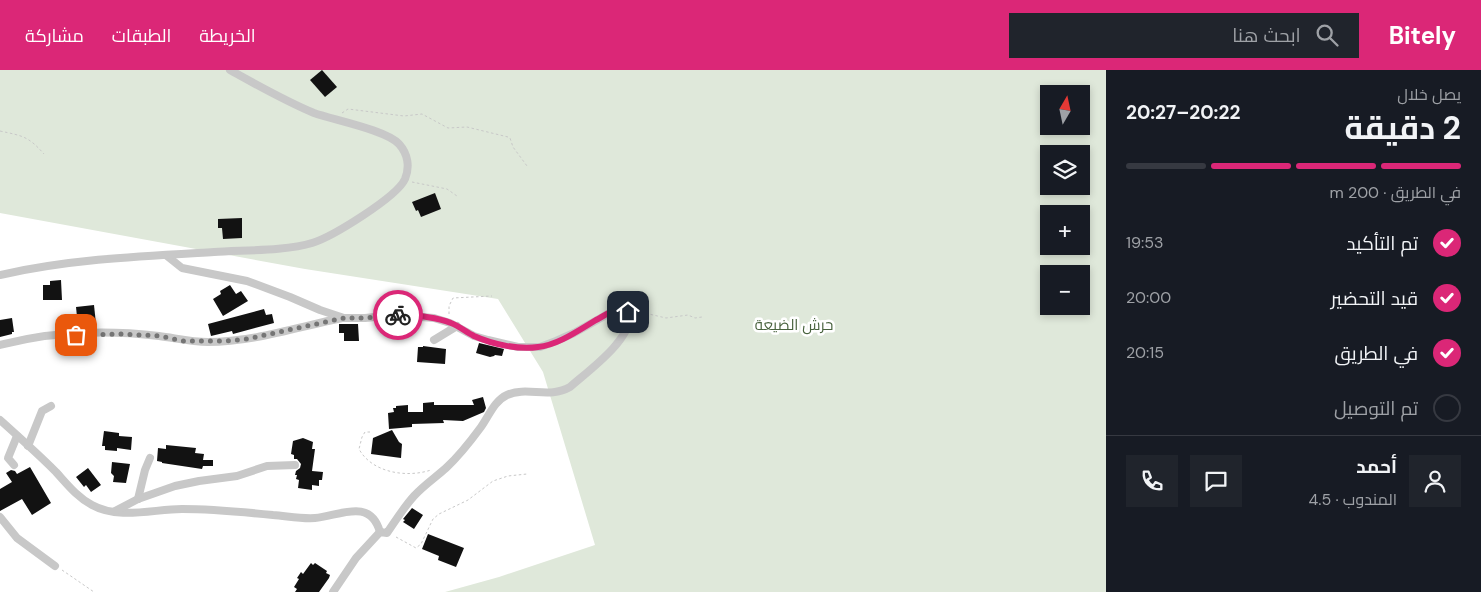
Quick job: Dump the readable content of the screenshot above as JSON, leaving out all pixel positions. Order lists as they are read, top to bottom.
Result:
{
  "parks": ["حرش الضيعة"],
  "north": "top",
  "page": {
    "header": "Bitely",
    "search": "ابحث هنا",
    "nav": ["الخريطة", "الطبقات", "مشاركة"],
    "heading": ["2 دقيقة", "يصل خلال", "20:22–20:27"],
    "panel": ["أحمد", "المندوب · 4.5"],
    "map_buttons": ["+", "−"],
    "bar": "في الطريق · 200 m",
    "list": [
      ["تم التأكيد", "19:53"],
      ["قيد التحضير", "20:00"],
      ["في الطريق", "20:15"],
      "تم التوصيل"
    ]
  }
}
